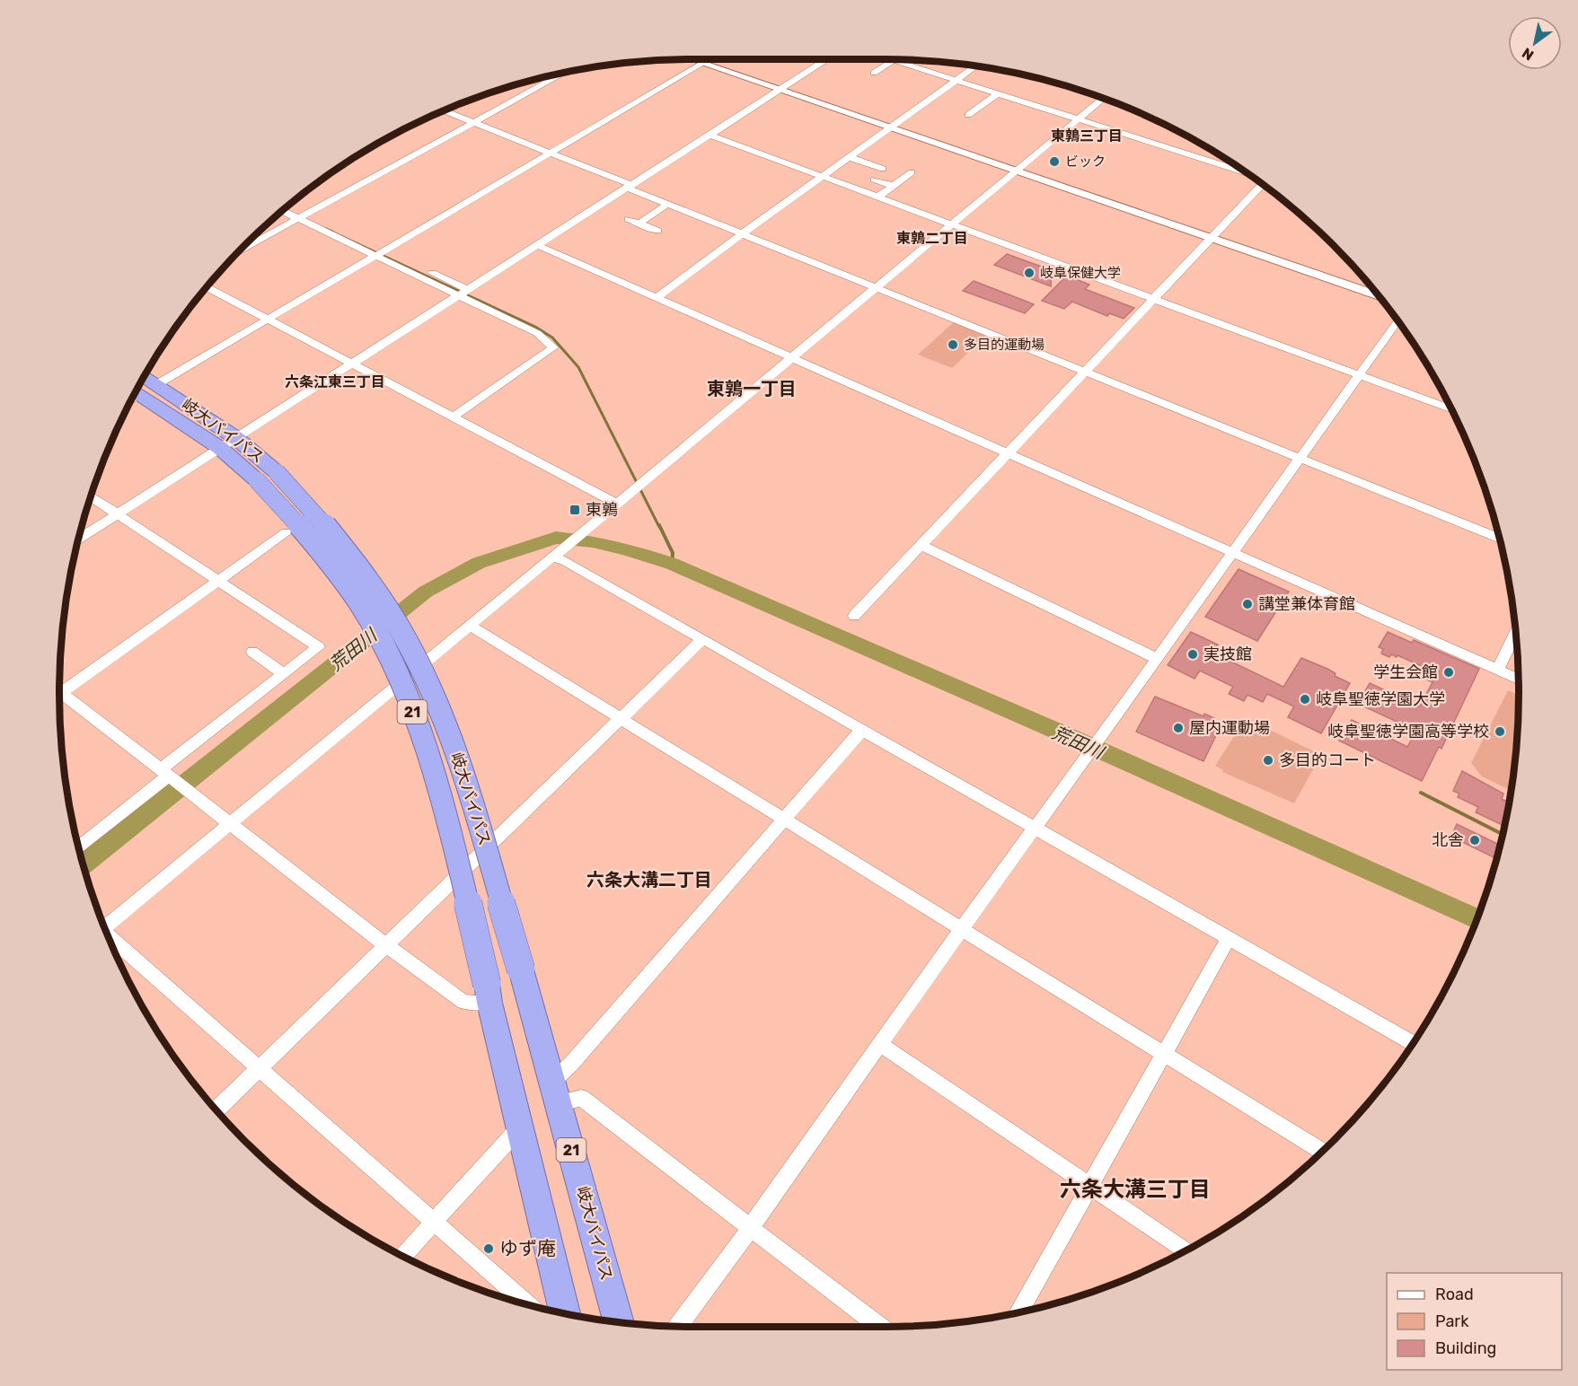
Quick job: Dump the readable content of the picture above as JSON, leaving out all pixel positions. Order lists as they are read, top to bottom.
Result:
{
  "streets": {
    "highway": ["岐大バイパス", "21"]
  },
  "districts": [
    "東鶉三丁目",
    "東鶉二丁目",
    "六条江東三丁目",
    "東鶉一丁目",
    "六条大溝二丁目",
    "六条大溝三丁目"
  ],
  "water": ["荒田川"],
  "places": {
    "other": [
      "ビック",
      "岐阜保健大学",
      "多目的運動場",
      "講堂兼体育館",
      "実技館",
      "学生会館",
      "岐阜聖徳学園大学",
      "屋内運動場",
      "岐阜聖徳学園高等学校",
      "多目的コート",
      "北舎",
      "ゆず庵"
    ],
    "transit": ["東鶉"]
  },
  "legend": ["Road", "Park", "Building"],
  "north": "bottom left"
}
